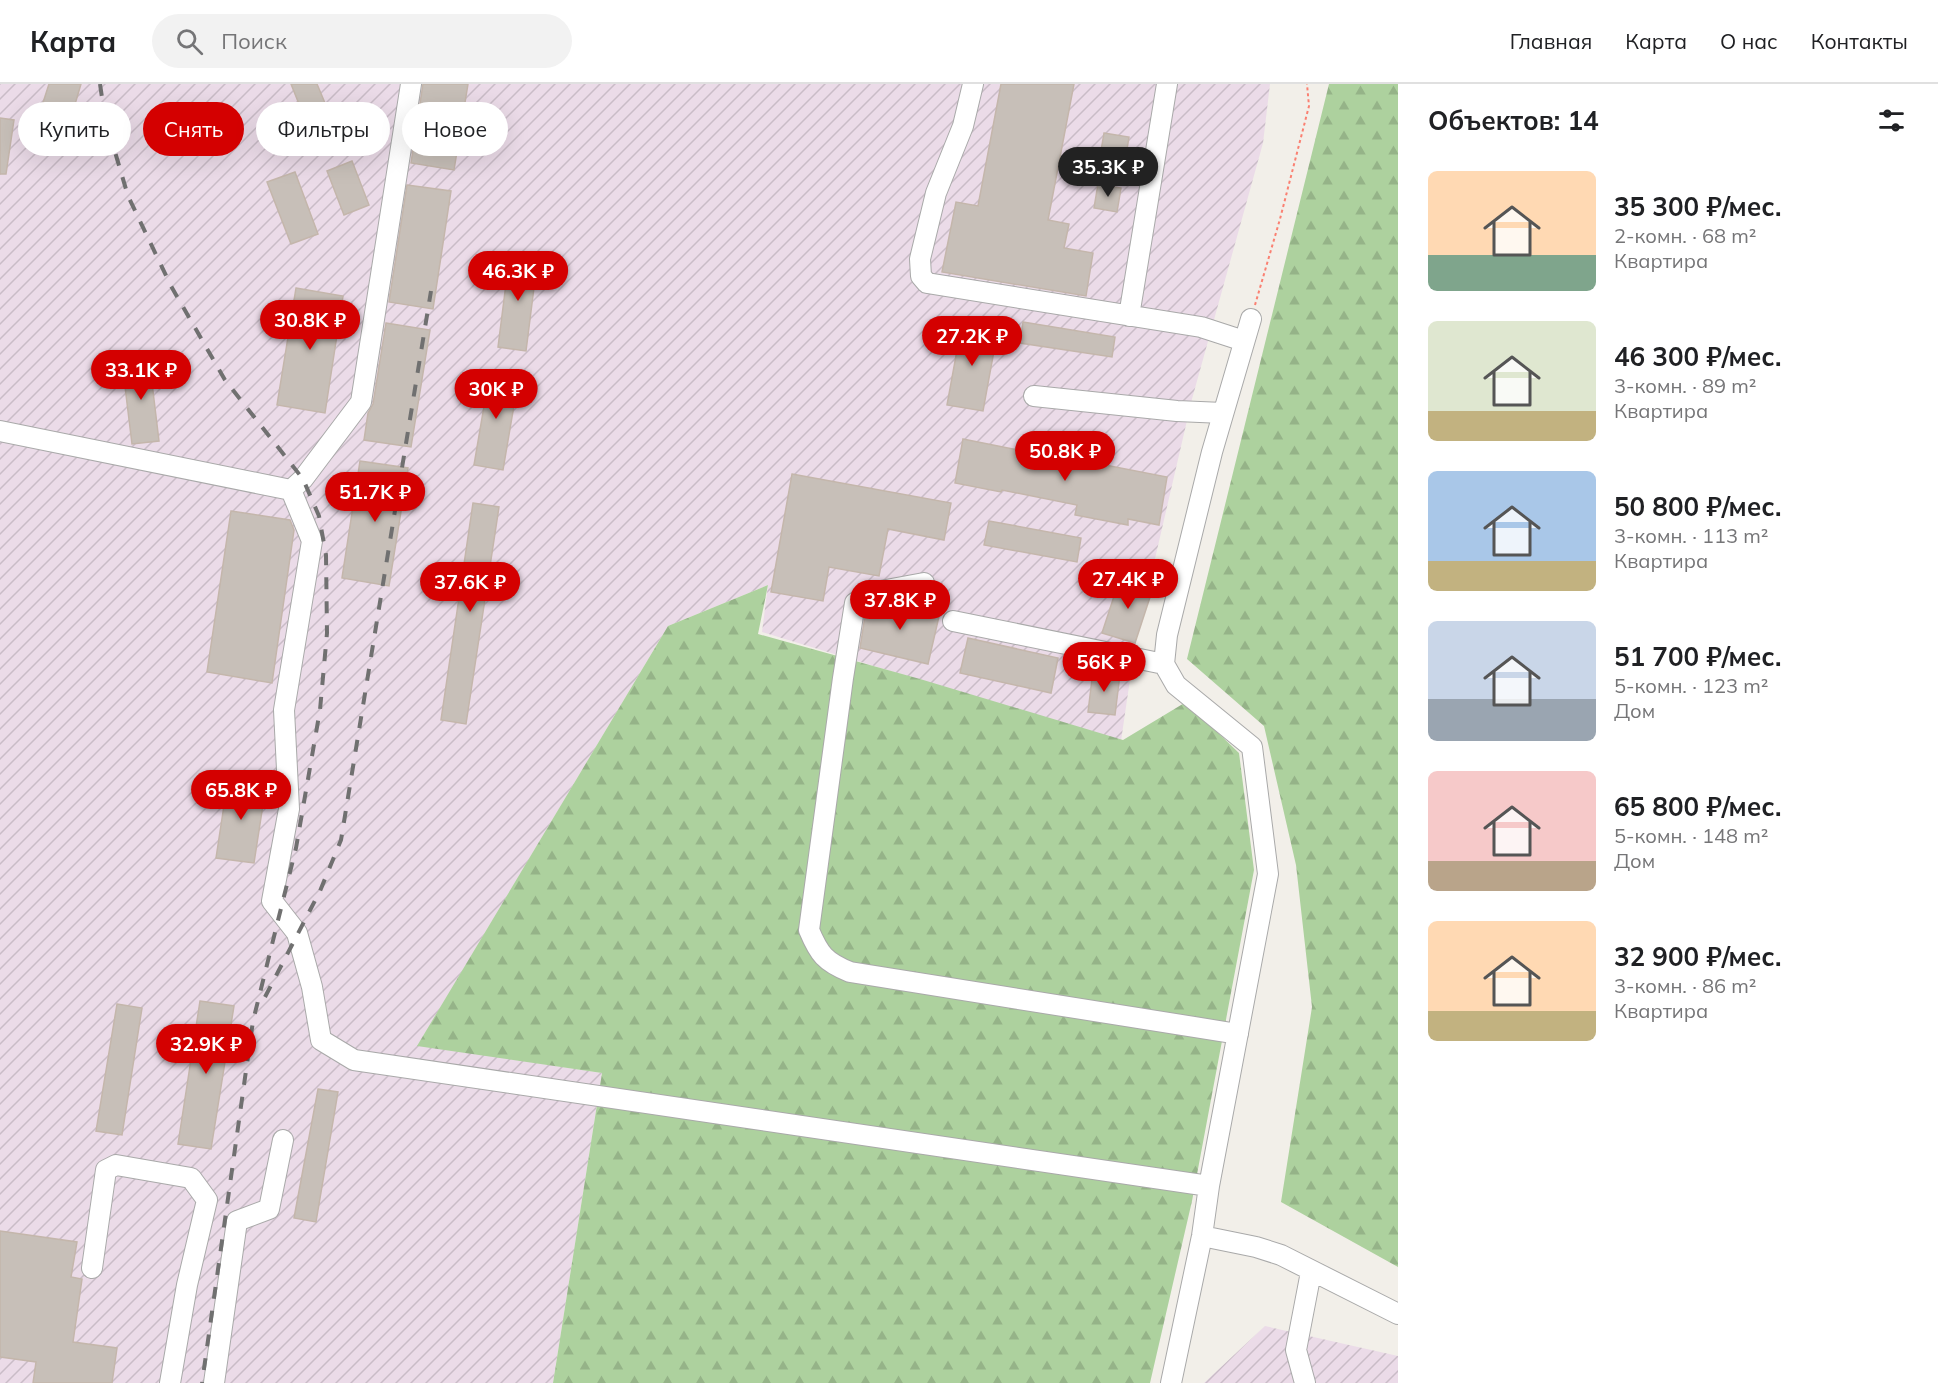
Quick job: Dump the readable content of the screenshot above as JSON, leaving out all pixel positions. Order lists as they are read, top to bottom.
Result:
{
  "page": {
    "header": "Карта",
    "search": "Поиск",
    "nav": [
      "Главная",
      "Карта",
      "О нас",
      "Контакты"
    ],
    "heading": "Объектов: 14",
    "chip": [
      "Купить",
      "Снять",
      "Фильтры",
      "Новое"
    ],
    "price": [
      "35.3K ₽",
      "46.3K ₽",
      "30.8K ₽",
      "27.2K ₽",
      "33.1K ₽",
      "30K ₽",
      "50.8K ₽",
      "51.7K ₽",
      "27.4K ₽",
      "37.6K ₽",
      "37.8K ₽",
      "56K ₽",
      "65.8K ₽",
      "32.9K ₽"
    ],
    "list": [
      {
        "name": "35 300 ₽/мес.",
        "note": "2-комн. · 68 m² · Квартира"
      },
      {
        "name": "46 300 ₽/мес.",
        "note": "3-комн. · 89 m² · Квартира"
      },
      {
        "name": "50 800 ₽/мес.",
        "note": "3-комн. · 113 m² · Квартира"
      },
      {
        "name": "51 700 ₽/мес.",
        "note": "5-комн. · 123 m² · Дом"
      },
      {
        "name": "65 800 ₽/мес.",
        "note": "5-комн. · 148 m² · Дом"
      },
      {
        "name": "32 900 ₽/мес.",
        "note": "3-комн. · 86 m² · Квартира"
      }
    ]
  }
}
